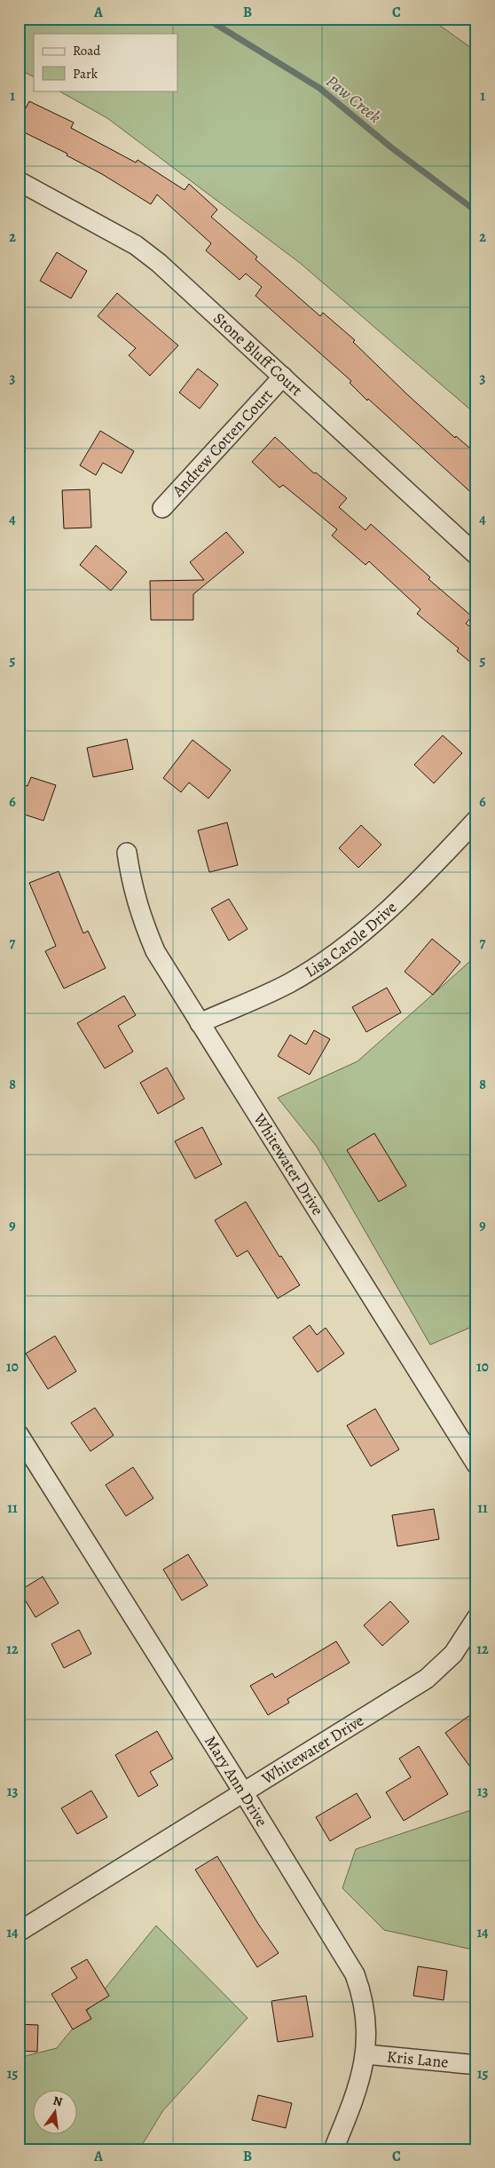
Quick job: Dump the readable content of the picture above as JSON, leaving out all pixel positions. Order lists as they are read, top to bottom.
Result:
{
  "streets": {
    "street": [
      "Stone Bluff Court",
      "Andrew Cotten Court",
      "Lisa Carole Drive",
      "Whitewater Drive",
      "Mary Ann Drive",
      "Kris Lane"
    ]
  },
  "crossings": [
    ["Stone Bluff Court", "Andrew Cotten Court"],
    ["Lisa Carole Drive", "Whitewater Drive"],
    ["Whitewater Drive", "Mary Ann Drive"],
    ["Mary Ann Drive", "Kris Lane"]
  ],
  "water": ["Paw Creek"],
  "legend": ["Road", "Park"],
  "north": "top",
  "grid": {
    "columns": ["A", "B", "C"],
    "rows": [
      "1",
      "2",
      "3",
      "4",
      "5",
      "6",
      "7",
      "8",
      "9",
      "10",
      "11",
      "12",
      "13",
      "14",
      "15"
    ]
  }
}
